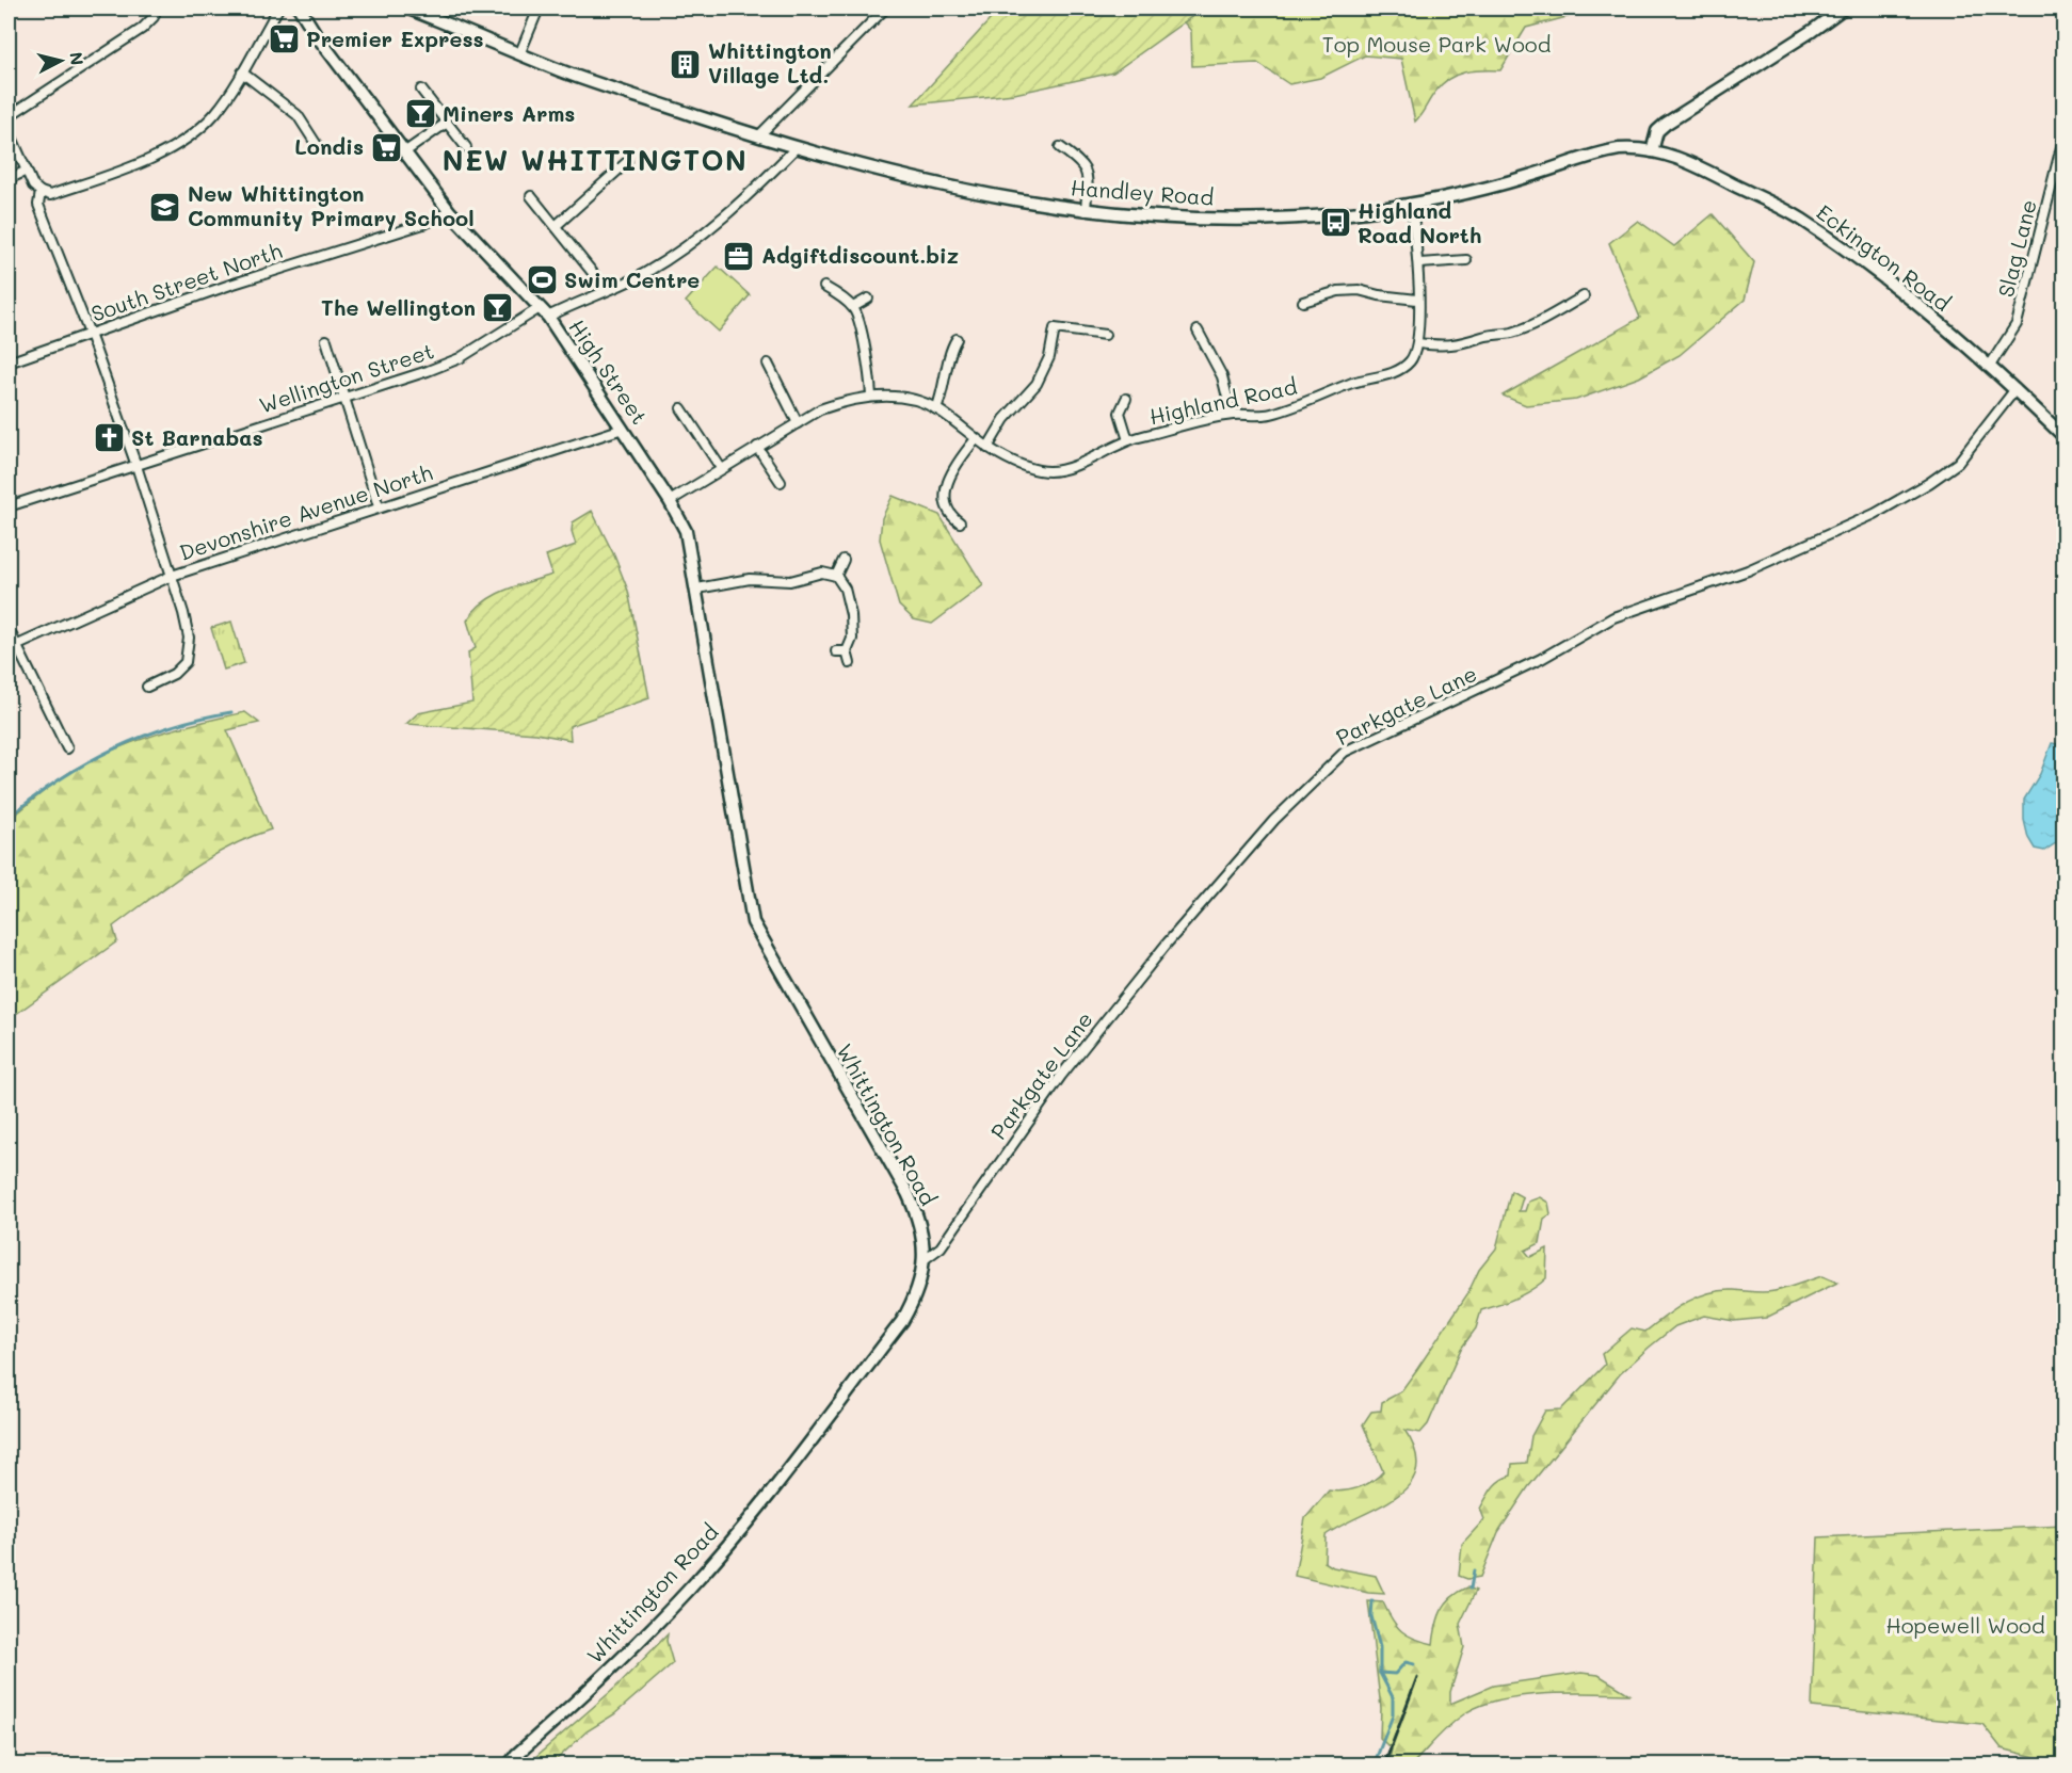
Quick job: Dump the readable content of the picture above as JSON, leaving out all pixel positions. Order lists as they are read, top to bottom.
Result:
{
  "streets": {
    "street": [
      "Handley Road",
      "Slag Lane",
      "Eckington Road",
      "South Street North",
      "High Street",
      "Wellington Street",
      "Highland Road",
      "Devonshire Avenue North",
      "Parkgate Lane",
      "Whittington Road"
    ]
  },
  "crossings": [
    ["Handley Road", "Eckington Road"],
    ["Handley Road", "Wellington Street"],
    ["Slag Lane", "Eckington Road"],
    ["Eckington Road", "Parkgate Lane"],
    ["South Street North", "High Street"],
    ["High Street", "Wellington Street"],
    ["High Street", "Highland Road"],
    ["High Street", "Devonshire Avenue North"],
    ["High Street", "Whittington Road"],
    ["Parkgate Lane", "Whittington Road"]
  ],
  "districts": ["NEW WHITTINGTON"],
  "parks": ["Top Mouse Park Wood", "Hopewell Wood"],
  "places": {
    "supermarket": ["Premier Express", "Londis"],
    "building": ["Whittington Village Ltd."],
    "bar": ["Miners Arms", "The Wellington"],
    "school or university": ["New Whittington Community Primary School"],
    "bus stop": ["Highland Road North"],
    "office": ["Adgiftdiscount.biz"],
    "sports": ["Swim Centre"],
    "church": ["St Barnabas"]
  },
  "north": "right"
}
